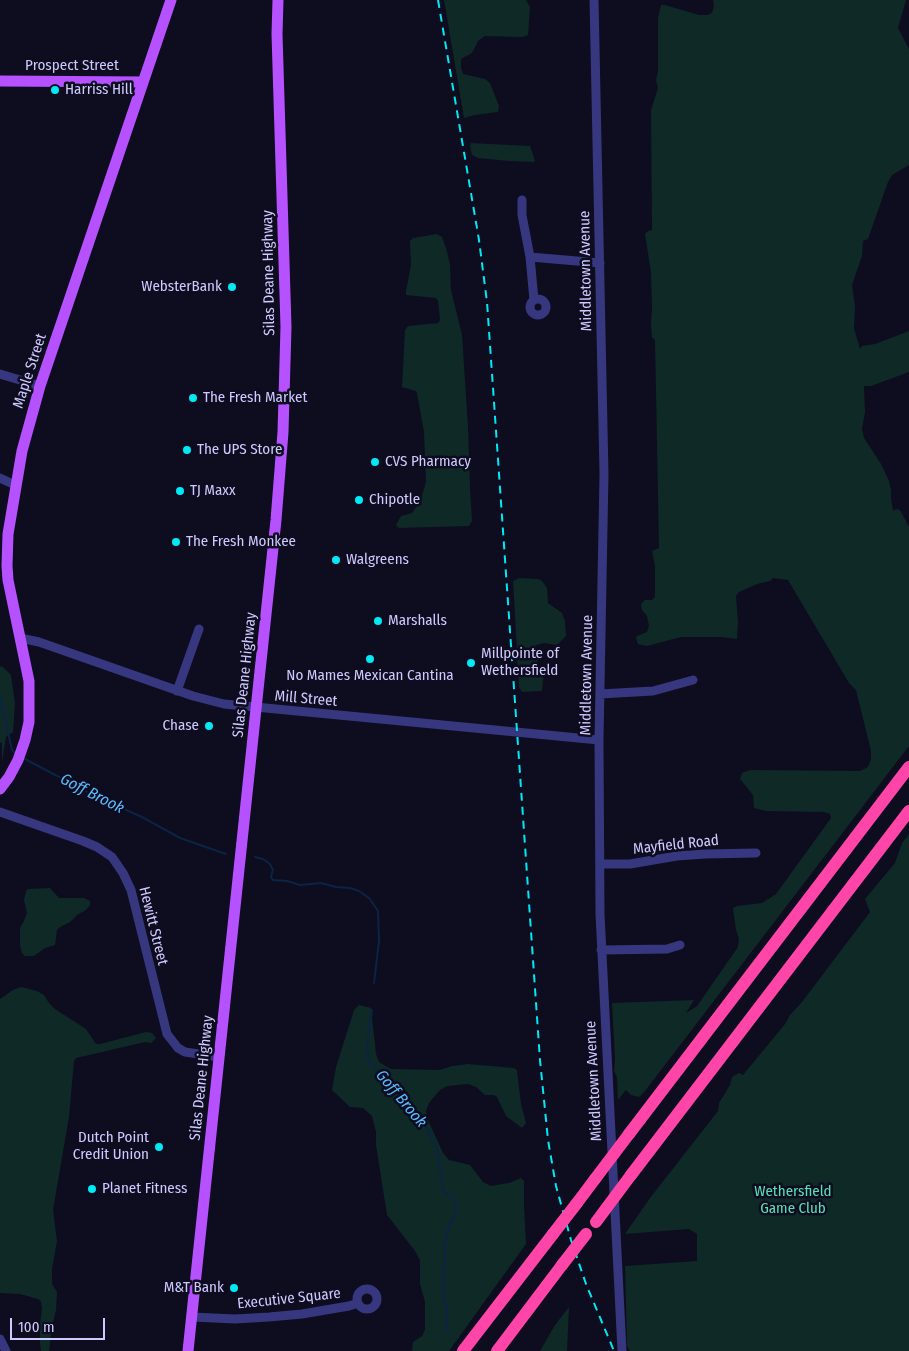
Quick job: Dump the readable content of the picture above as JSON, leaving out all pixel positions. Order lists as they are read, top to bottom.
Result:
{
  "streets": {
    "main road": ["Prospect Street", "Silas Deane Highway", "Maple Street"],
    "street": [
      "Middletown Avenue",
      "Mill Street",
      "Mayfield Road",
      "Hewitt Street",
      "Executive Square"
    ]
  },
  "crossings": [
    ["Prospect Street", "Maple Street"],
    ["Middletown Avenue", "Mill Street"],
    ["Middletown Avenue", "Mayfield Road"],
    ["Silas Deane Highway", "Mill Street"],
    ["Silas Deane Highway", "Hewitt Street"],
    ["Silas Deane Highway", "Executive Square"],
    ["Maple Street", "Mill Street"]
  ],
  "water": ["Goff Brook"],
  "parks": ["Wethersfield Game Club"],
  "places": [
    "Harriss Hill",
    "WebsterBank",
    "The Fresh Market",
    "The UPS Store",
    "CVS Pharmacy",
    "TJ Maxx",
    "Chipotle",
    "The Fresh Monkee",
    "Walgreens",
    "Marshalls",
    "No Mames Mexican Cantina",
    "Millpointe of Wethersfield",
    "Chase",
    "Dutch Point Credit Union",
    "Planet Fitness",
    "M&T Bank"
  ],
  "scale_bar": "100 m"
}
